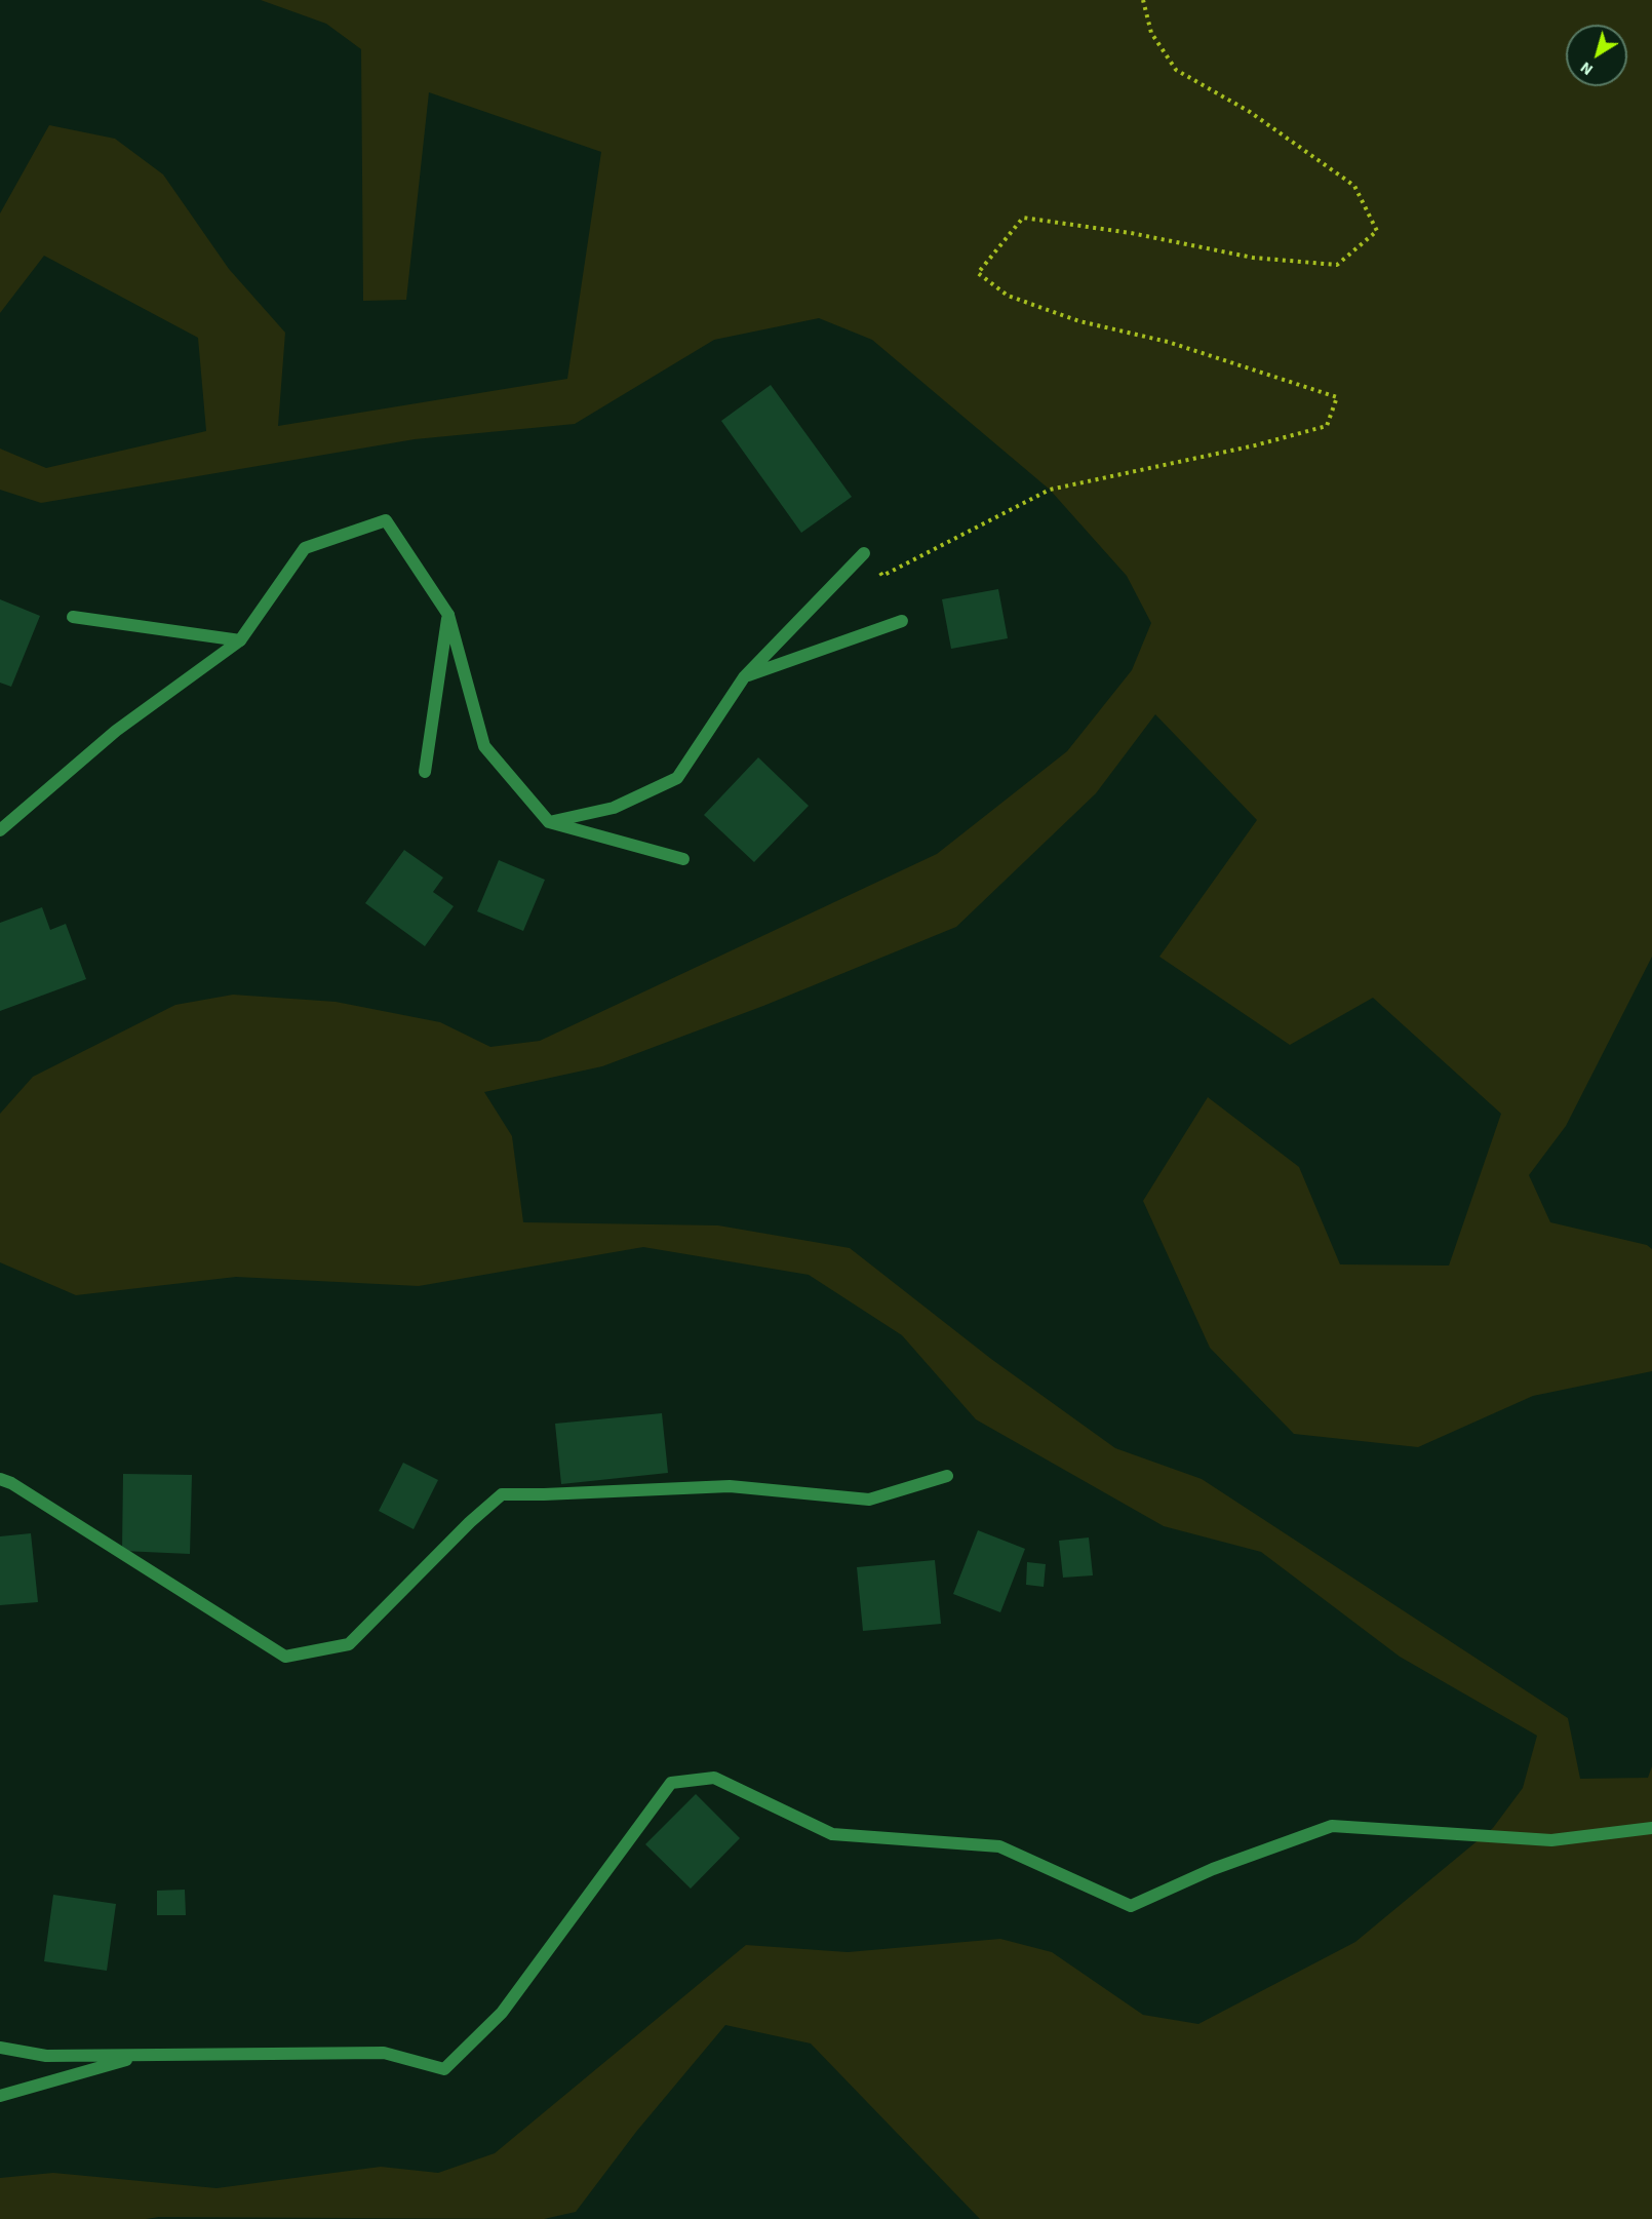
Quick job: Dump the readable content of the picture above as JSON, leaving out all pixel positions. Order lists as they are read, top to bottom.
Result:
{
  "north": "bottom left"
}
